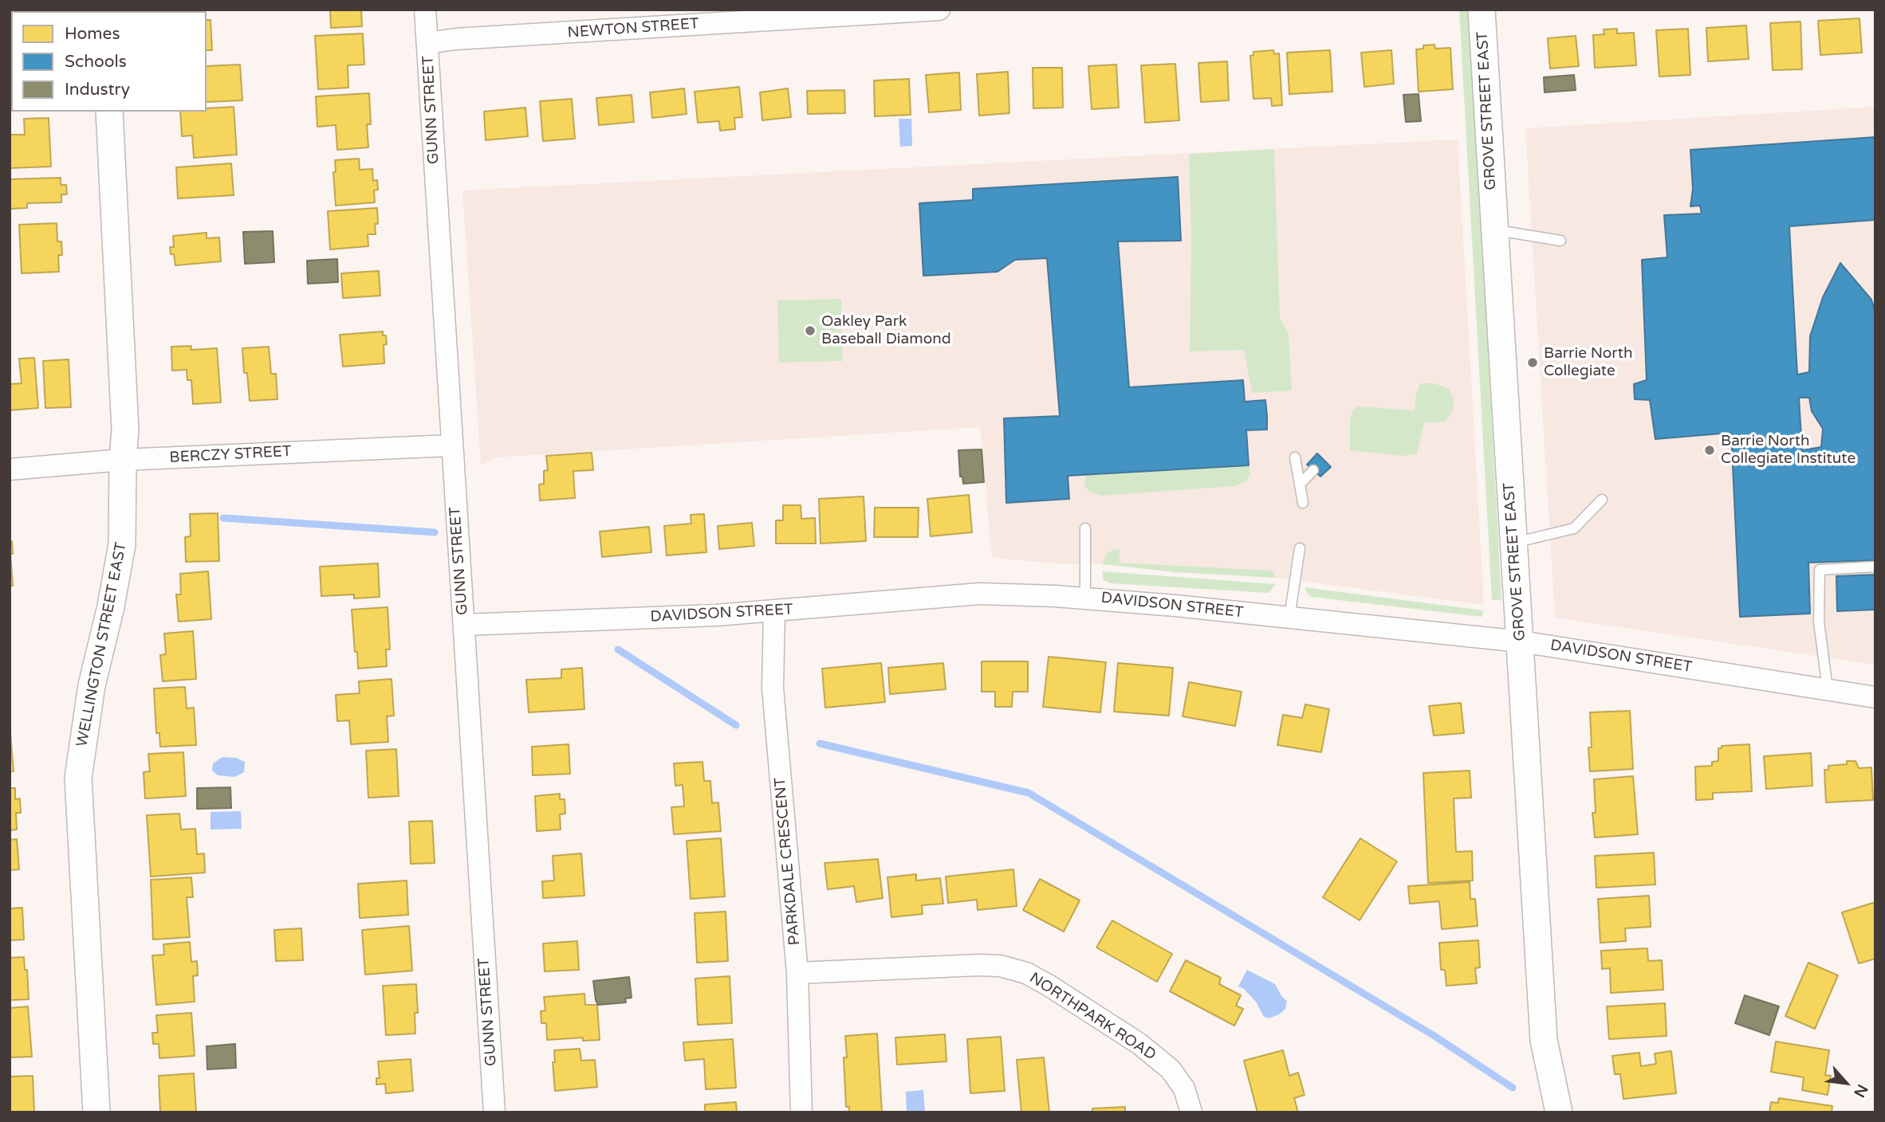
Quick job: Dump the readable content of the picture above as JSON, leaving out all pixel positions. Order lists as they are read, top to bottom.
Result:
{
  "streets": {
    "street": [
      "NEWTON STREET",
      "GUNN STREET",
      "GROVE STREET EAST",
      "BERCZY STREET",
      "DAVIDSON STREET",
      "WELLINGTON STREET EAST",
      "PARKDALE CRESCENT",
      "NORTHPARK ROAD"
    ]
  },
  "crossings": [
    ["NEWTON STREET", "GUNN STREET"],
    ["GUNN STREET", "BERCZY STREET"],
    ["GUNN STREET", "DAVIDSON STREET"],
    ["GROVE STREET EAST", "DAVIDSON STREET"],
    ["BERCZY STREET", "WELLINGTON STREET EAST"],
    ["DAVIDSON STREET", "PARKDALE CRESCENT"],
    ["PARKDALE CRESCENT", "NORTHPARK ROAD"]
  ],
  "places": ["Oakley Park Baseball Diamond", "Barrie North Collegiate", "Barrie North Collegiate Institute"],
  "legend": ["Homes", "Schools", "Industry"],
  "north": "bottom right"
}
